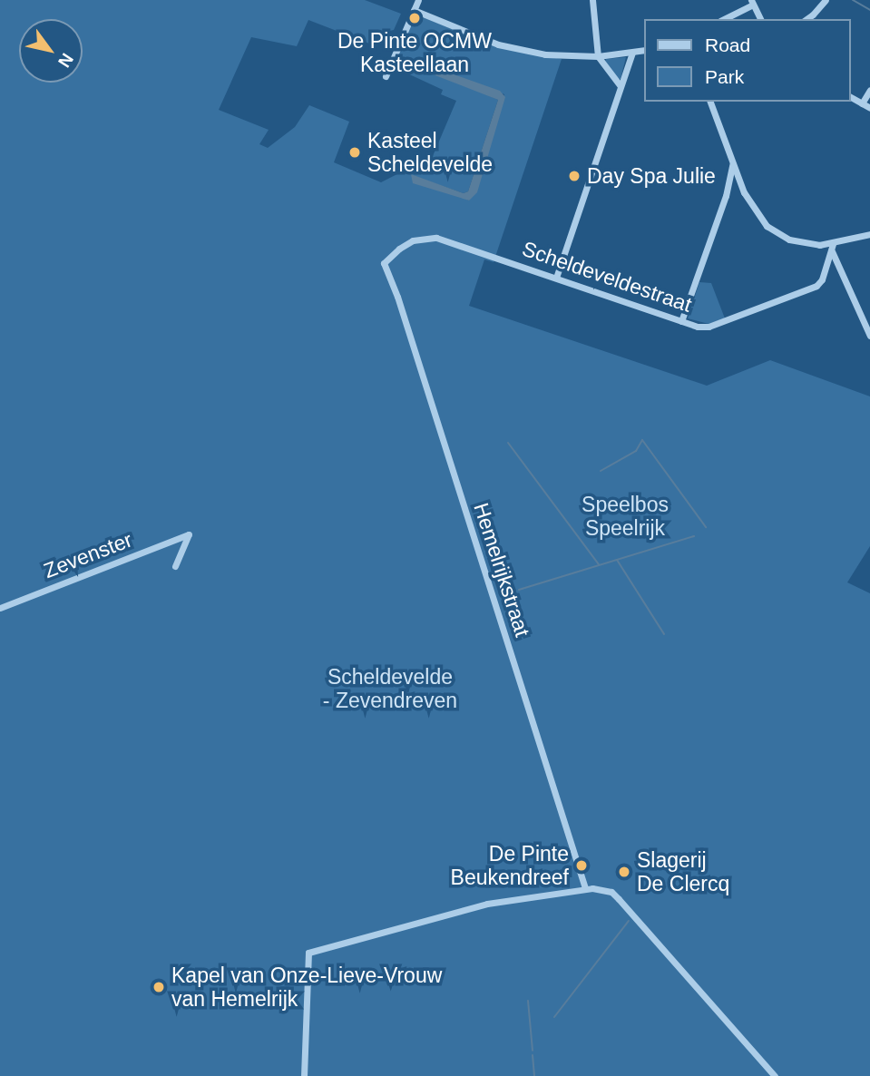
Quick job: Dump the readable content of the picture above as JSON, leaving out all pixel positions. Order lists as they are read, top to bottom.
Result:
{
  "streets": {
    "street": ["Scheldeveldestraat", "Zevenster", "Hemelrijkstraat"]
  },
  "crossings": [
    ["Scheldeveldestraat", "Hemelrijkstraat"]
  ],
  "parks": ["Speelbos Speelrijk", "Scheldevelde - Zevendreven"],
  "places": [
    "De Pinte OCMW Kasteellaan",
    "Kasteel Scheldevelde",
    "Day Spa Julie",
    "De Pinte Beukendreef",
    "Slagerij De Clercq",
    "Kapel van Onze-Lieve-Vrouw van Hemelrijk"
  ],
  "legend": ["Road", "Park"],
  "north": "bottom right"
}
